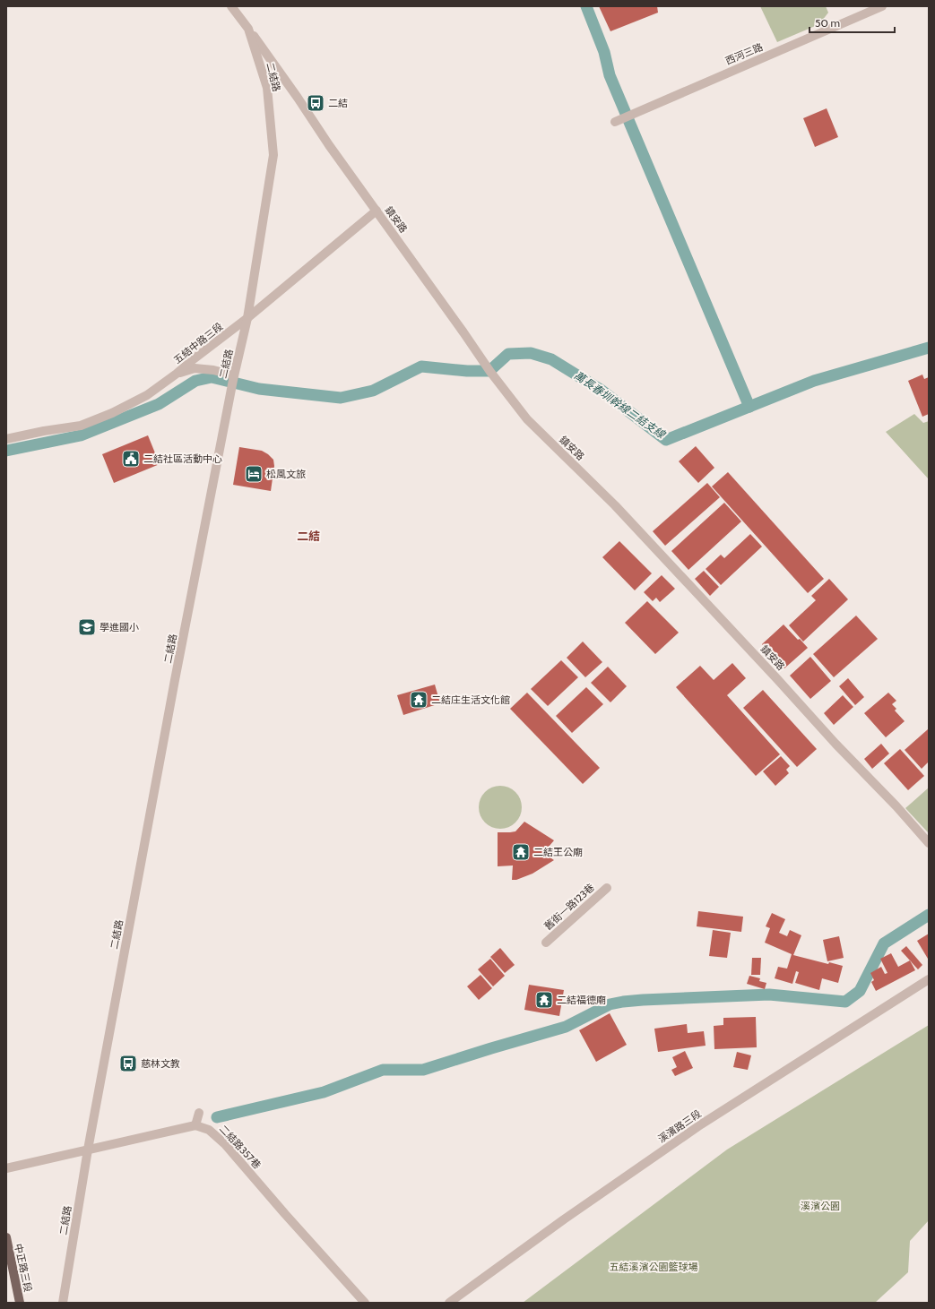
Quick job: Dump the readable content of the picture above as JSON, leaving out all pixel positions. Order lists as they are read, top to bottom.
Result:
{
  "streets": {
    "main road": ["中正路三段"],
    "street": [
      "西河三路",
      "二結路",
      "鎮安路",
      "五結中路三段",
      "舊街一路123巷",
      "溪濱路三段",
      "二結路357巷"
    ]
  },
  "crossings": [
    ["二結路", "鎮安路"],
    ["二結路", "五結中路三段"],
    ["鎮安路", "五結中路三段"]
  ],
  "districts": ["二結"],
  "water": ["萬長春圳幹線二結支線"],
  "parks": ["溪濱公園", "五結溪濱公園籃球場"],
  "places": {
    "bus stop": ["二結", "慈林文教"],
    "public building": ["二結社區活動中心"],
    "hotel": ["松風文旅"],
    "school or university": ["學進國小"],
    "temple": ["二結庄生活文化館", "二結王公廟", "二結福德廟"]
  },
  "scale_bar": "50 m"
}
